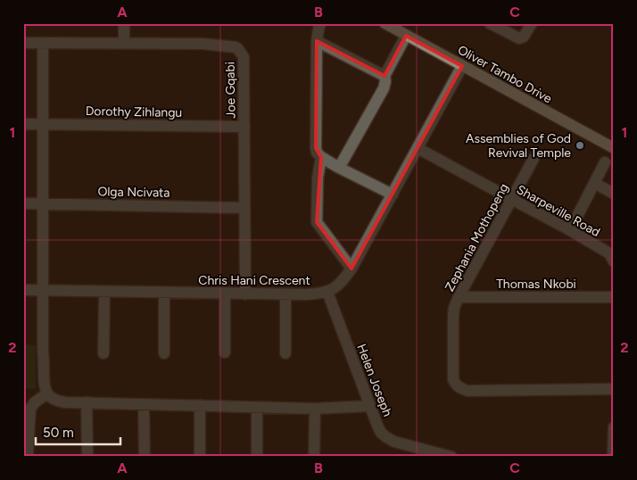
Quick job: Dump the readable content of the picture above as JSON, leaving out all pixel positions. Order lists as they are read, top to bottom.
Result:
{
  "streets": {
    "street": [
      "Oliver Tambo Drive",
      "Joe Gqabi",
      "Dorothy Zihlangu",
      "Olga Ncivata",
      "Sharpeville Road",
      "Zephania Mothopeng",
      "Chris Hani Crescent",
      "Thomas Nkobi",
      "Helen Joseph"
    ]
  },
  "crossings": [
    ["Oliver Tambo Drive", "Chris Hani Crescent"],
    ["Joe Gqabi", "Dorothy Zihlangu"],
    ["Joe Gqabi", "Olga Ncivata"],
    ["Joe Gqabi", "Chris Hani Crescent"],
    ["Sharpeville Road", "Zephania Mothopeng"],
    ["Sharpeville Road", "Chris Hani Crescent"],
    ["Zephania Mothopeng", "Thomas Nkobi"],
    ["Chris Hani Crescent", "Helen Joseph"]
  ],
  "places": ["Assemblies of God Revival Temple"],
  "scale_bar": "50 m",
  "grid": {
    "columns": ["A", "B", "C"],
    "rows": ["1", "2"]
  }
}
